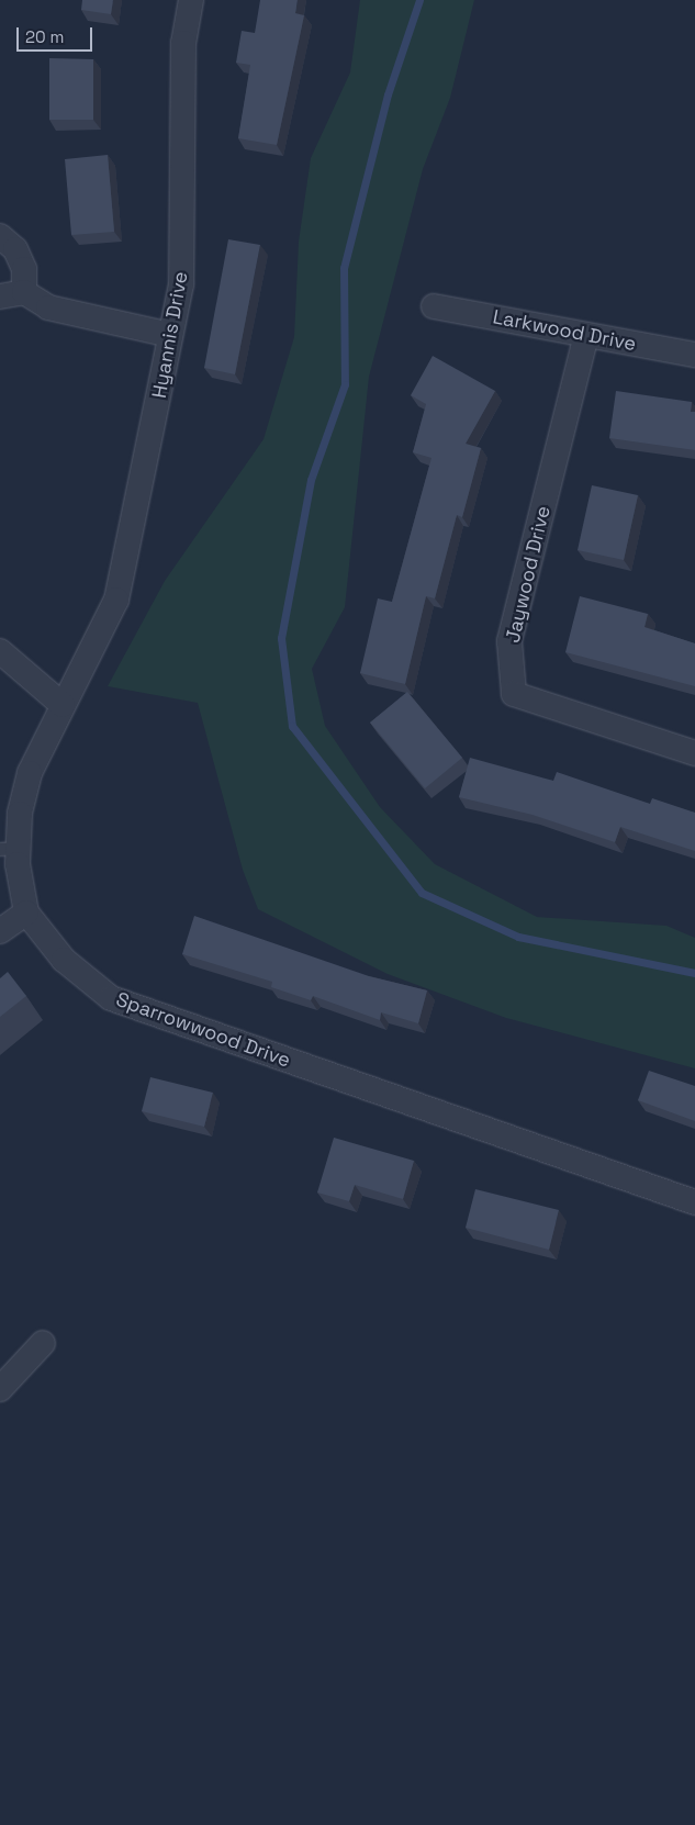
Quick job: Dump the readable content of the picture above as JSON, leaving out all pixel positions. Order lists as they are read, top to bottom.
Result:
{
  "streets": {
    "street": [
      "Larkwood Drive",
      "Hyannis Drive",
      "Jaywood Drive",
      "Sparrowwood Drive"
    ]
  },
  "crossings": [
    ["Larkwood Drive", "Jaywood Drive"]
  ],
  "scale_bar": "20 m"
}
